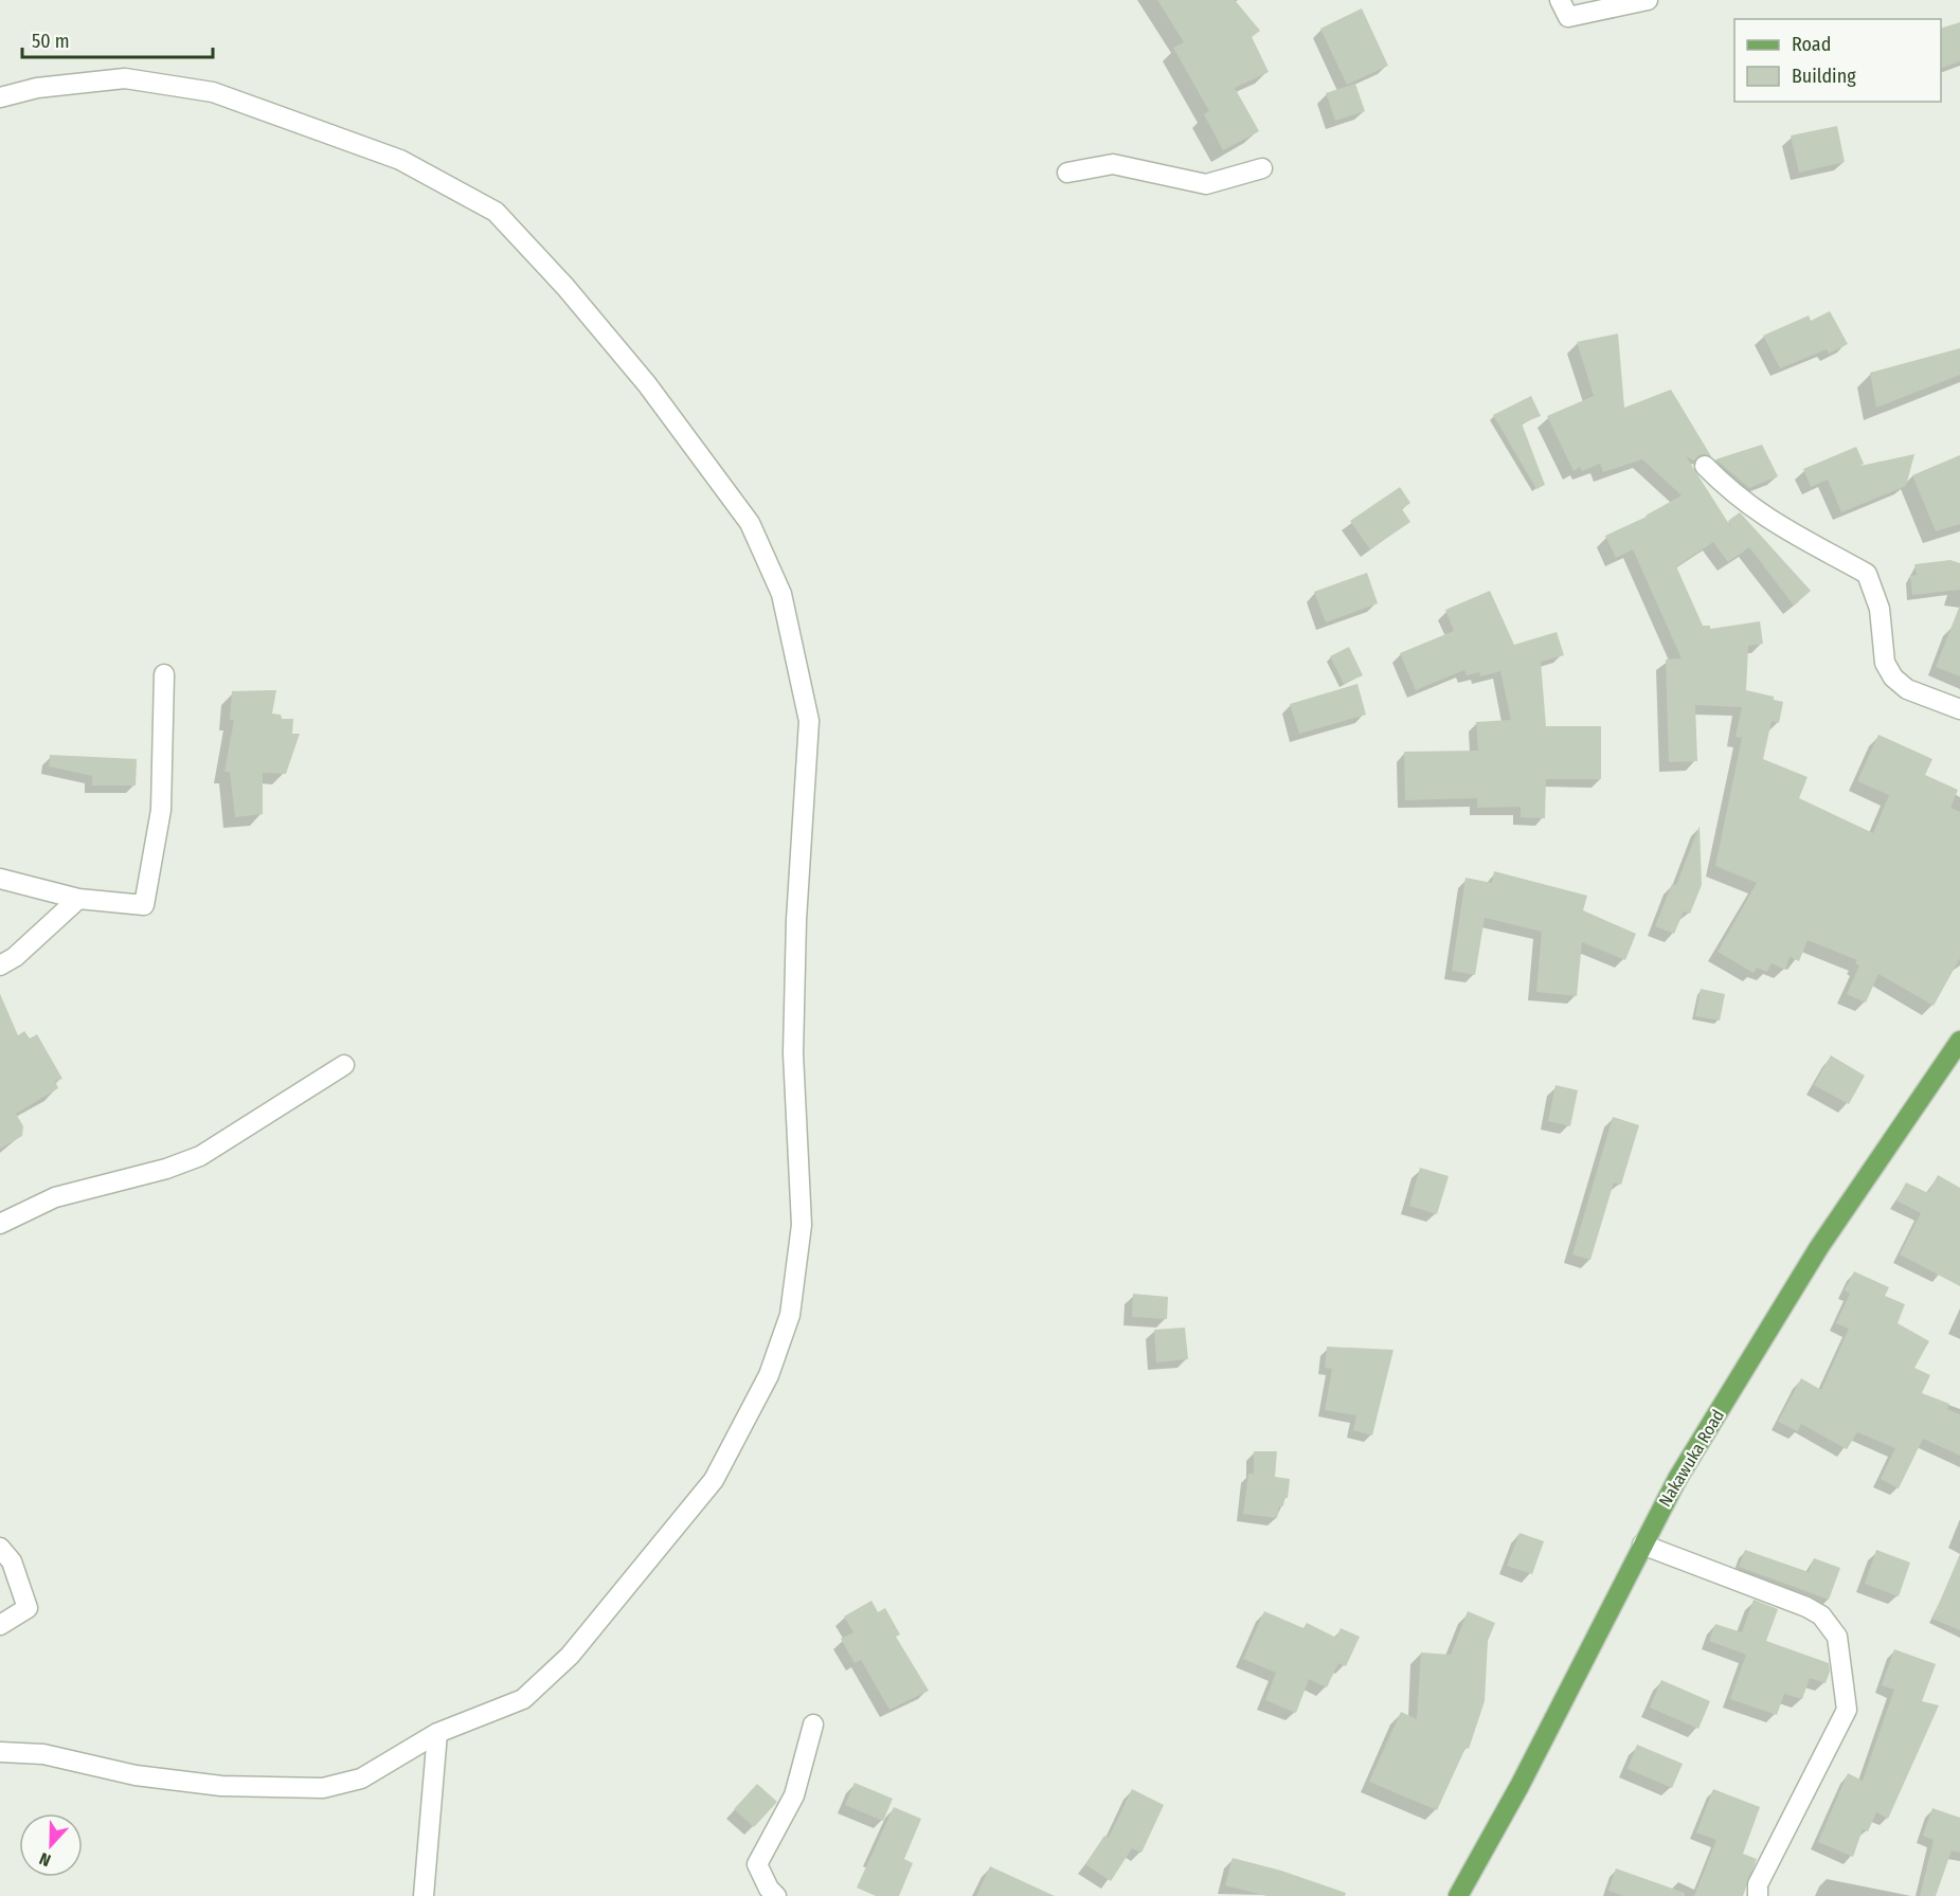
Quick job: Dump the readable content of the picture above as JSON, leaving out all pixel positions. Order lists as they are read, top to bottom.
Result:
{
  "streets": {
    "main road": ["Nakawuka Road"]
  },
  "legend": ["Road", "Building"],
  "scale_bar": "50 m",
  "north": "bottom"
}
